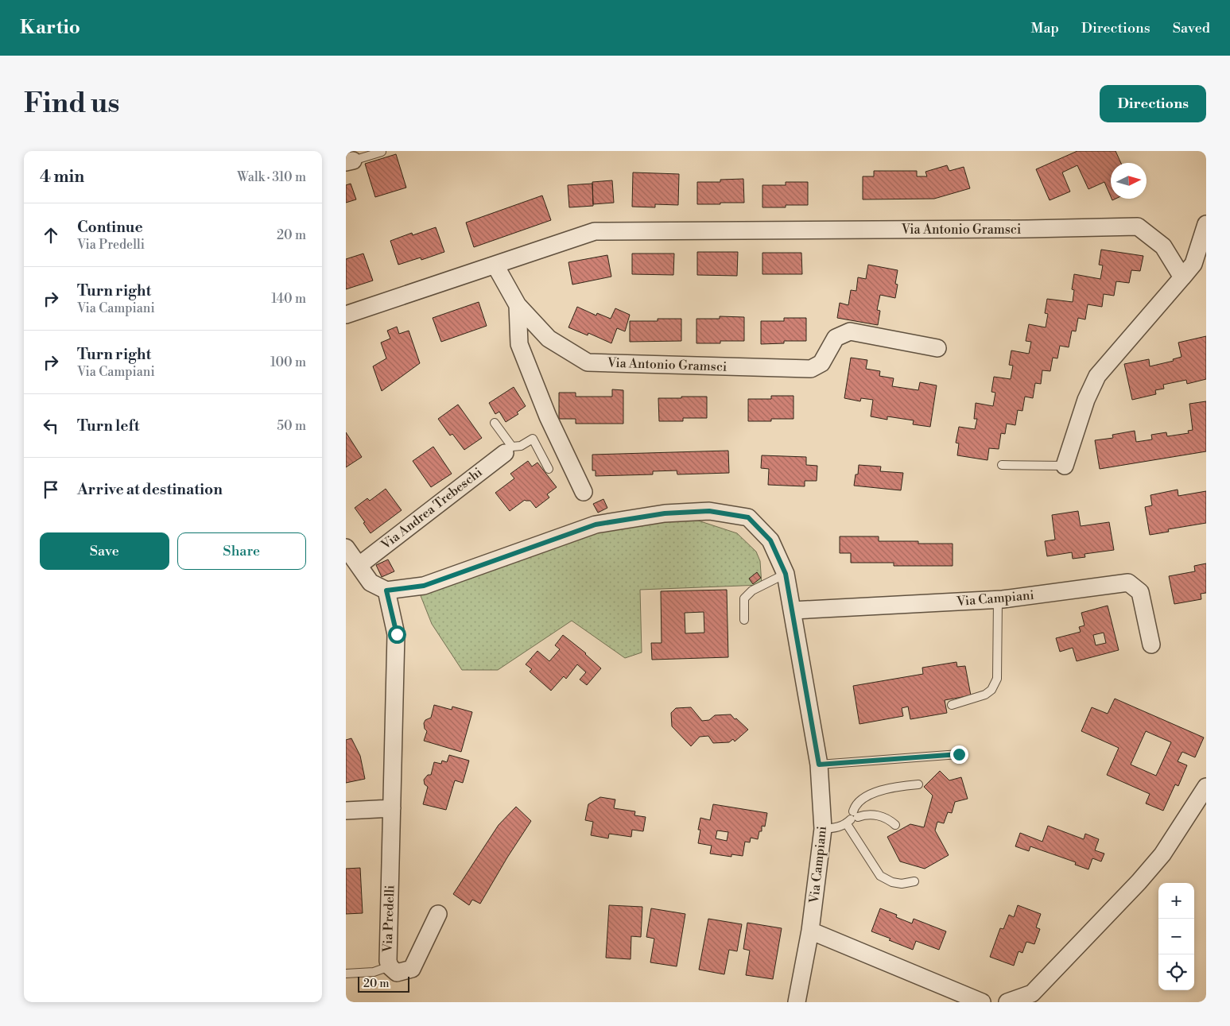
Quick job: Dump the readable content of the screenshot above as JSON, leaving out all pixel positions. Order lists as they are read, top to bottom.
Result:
{
  "streets": {
    "street": [
      "Via Antonio Gramsci",
      "Via Andrea Trebeschi",
      "Via Campiani",
      "Via Predelli"
    ]
  },
  "crossings": [
    ["Via Campiani", "Via Predelli"]
  ],
  "scale_bar": "20 m",
  "north": "right",
  "page": {
    "header": "Kartio",
    "nav": ["Map", "Directions", "Saved"],
    "buttons": [
      "Directions",
      ["Save", "Share"]
    ],
    "title": "Find us",
    "heading": ["4 min", "Walk · 310 m"],
    "list": [
      ["Continue", "Via Predelli", "20 m"],
      ["Turn right", "Via Campiani", "140 m"],
      ["Turn right", "Via Campiani", "100 m"],
      ["Turn left", "50 m"],
      "Arrive at destination"
    ],
    "map_buttons": ["+", "−"],
    "scale": "20 m"
  }
}
